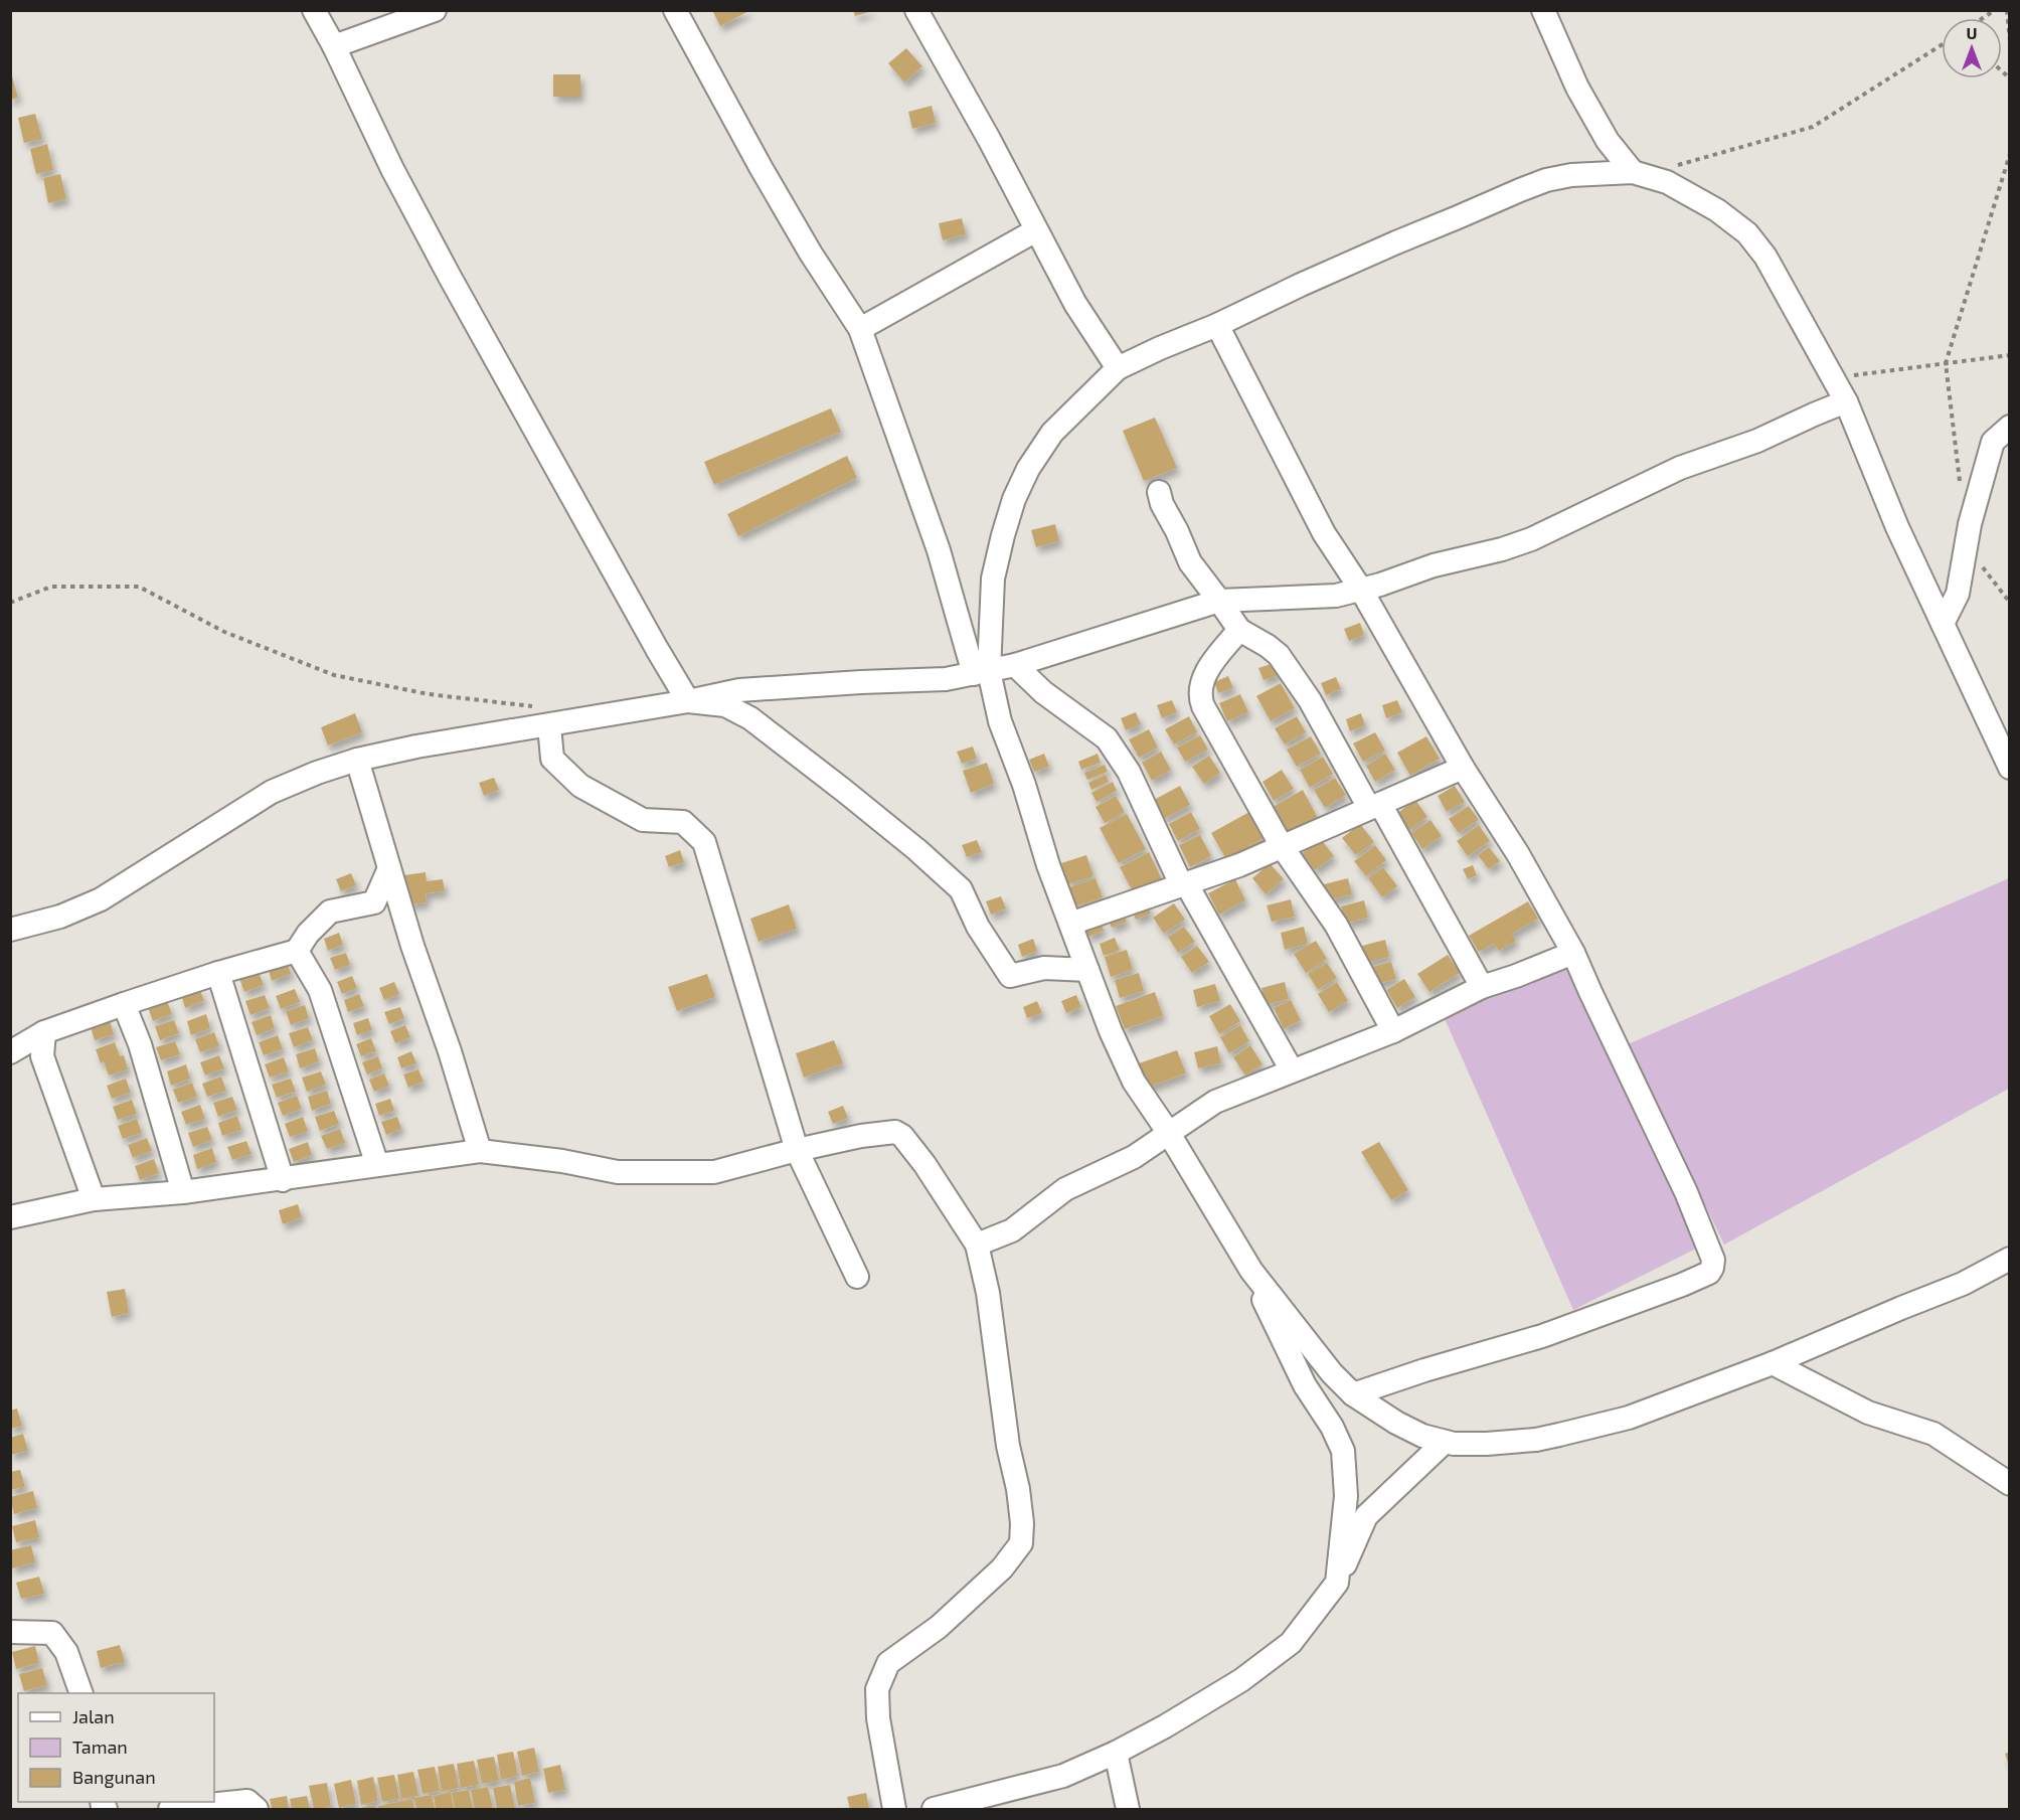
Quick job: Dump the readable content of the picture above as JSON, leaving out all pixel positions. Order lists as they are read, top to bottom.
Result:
{
  "legend": ["Jalan", "Taman", "Bangunan"],
  "north": "top"
}
